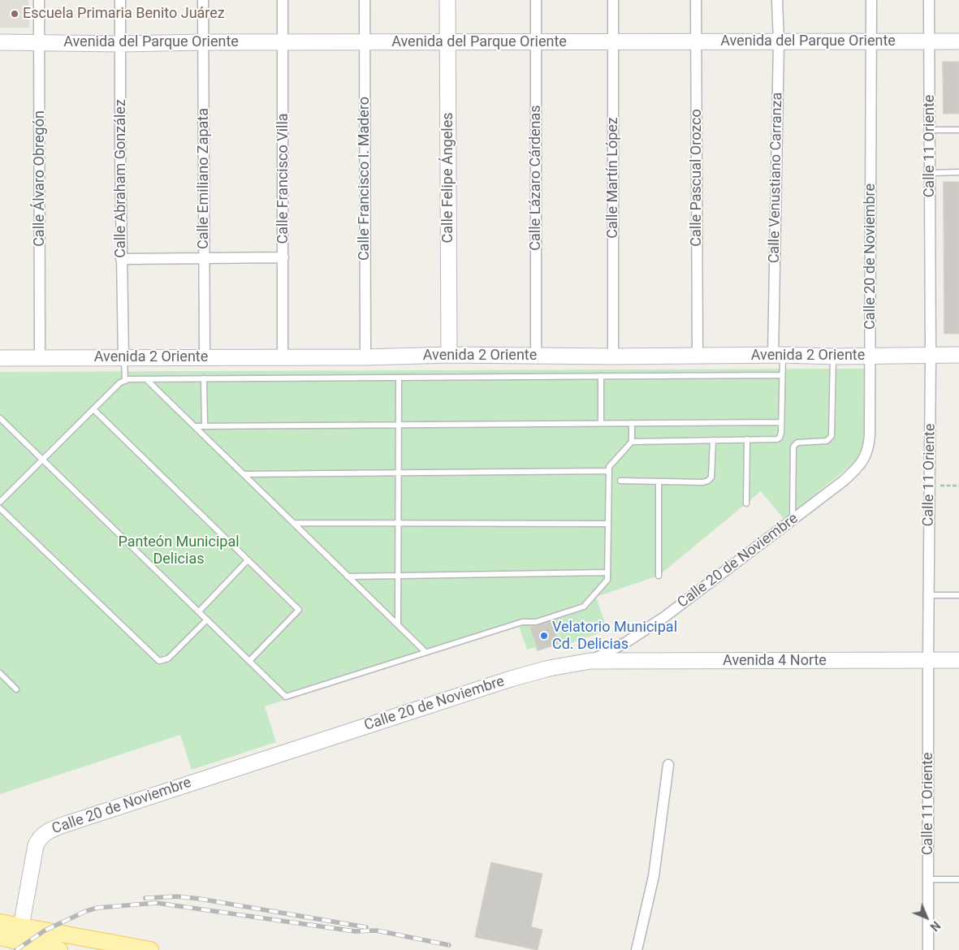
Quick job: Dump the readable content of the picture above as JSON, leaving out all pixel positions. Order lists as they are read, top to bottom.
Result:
{
  "streets": {
    "street": [
      "Avenida del Parque Oriente",
      "Calle 11 Oriente",
      "Calle Felipe Ángeles",
      "Calle Lázaro Cárdenas",
      "Calle Martín López",
      "Calle Pascual Orozco",
      "Calle Venustiano Carranza",
      "Calle Álvaro Obregón",
      "Calle Abraham González",
      "Calle Emiliano Zapata",
      "Calle Francisco Villa",
      "Calle Francisco I. Madero",
      "Calle 20 de Noviembre",
      "Avenida 2 Oriente",
      "Avenida 4 Norte"
    ]
  },
  "crossings": [
    ["Avenida del Parque Oriente", "Calle 11 Oriente"],
    ["Avenida del Parque Oriente", "Calle Felipe Ángeles"],
    ["Avenida del Parque Oriente", "Calle Lázaro Cárdenas"],
    ["Avenida del Parque Oriente", "Calle Martín López"],
    ["Avenida del Parque Oriente", "Calle Pascual Orozco"],
    ["Avenida del Parque Oriente", "Calle Venustiano Carranza"],
    ["Avenida del Parque Oriente", "Calle Álvaro Obregón"],
    ["Avenida del Parque Oriente", "Calle Abraham González"],
    ["Avenida del Parque Oriente", "Calle Emiliano Zapata"],
    ["Avenida del Parque Oriente", "Calle Francisco Villa"],
    ["Avenida del Parque Oriente", "Calle Francisco I. Madero"],
    ["Avenida del Parque Oriente", "Calle 20 de Noviembre"],
    ["Calle 11 Oriente", "Avenida 2 Oriente"],
    ["Calle 11 Oriente", "Avenida 4 Norte"],
    ["Calle Felipe Ángeles", "Avenida 2 Oriente"],
    ["Calle Lázaro Cárdenas", "Avenida 2 Oriente"],
    ["Calle Martín López", "Avenida 2 Oriente"],
    ["Calle Pascual Orozco", "Avenida 2 Oriente"],
    ["Calle Venustiano Carranza", "Avenida 2 Oriente"],
    ["Calle Álvaro Obregón", "Avenida 2 Oriente"],
    ["Calle Abraham González", "Avenida 2 Oriente"],
    ["Calle Emiliano Zapata", "Avenida 2 Oriente"],
    ["Calle Francisco Villa", "Avenida 2 Oriente"],
    ["Calle Francisco I. Madero", "Avenida 2 Oriente"],
    ["Calle 20 de Noviembre", "Avenida 2 Oriente"],
    ["Calle 20 de Noviembre", "Avenida 4 Norte"]
  ],
  "parks": ["Panteón Municipal Delicias"],
  "places": ["Escuela Primaria Benito Juárez", "Velatorio Municipal Cd. Delicias"],
  "north": "bottom right"
}
